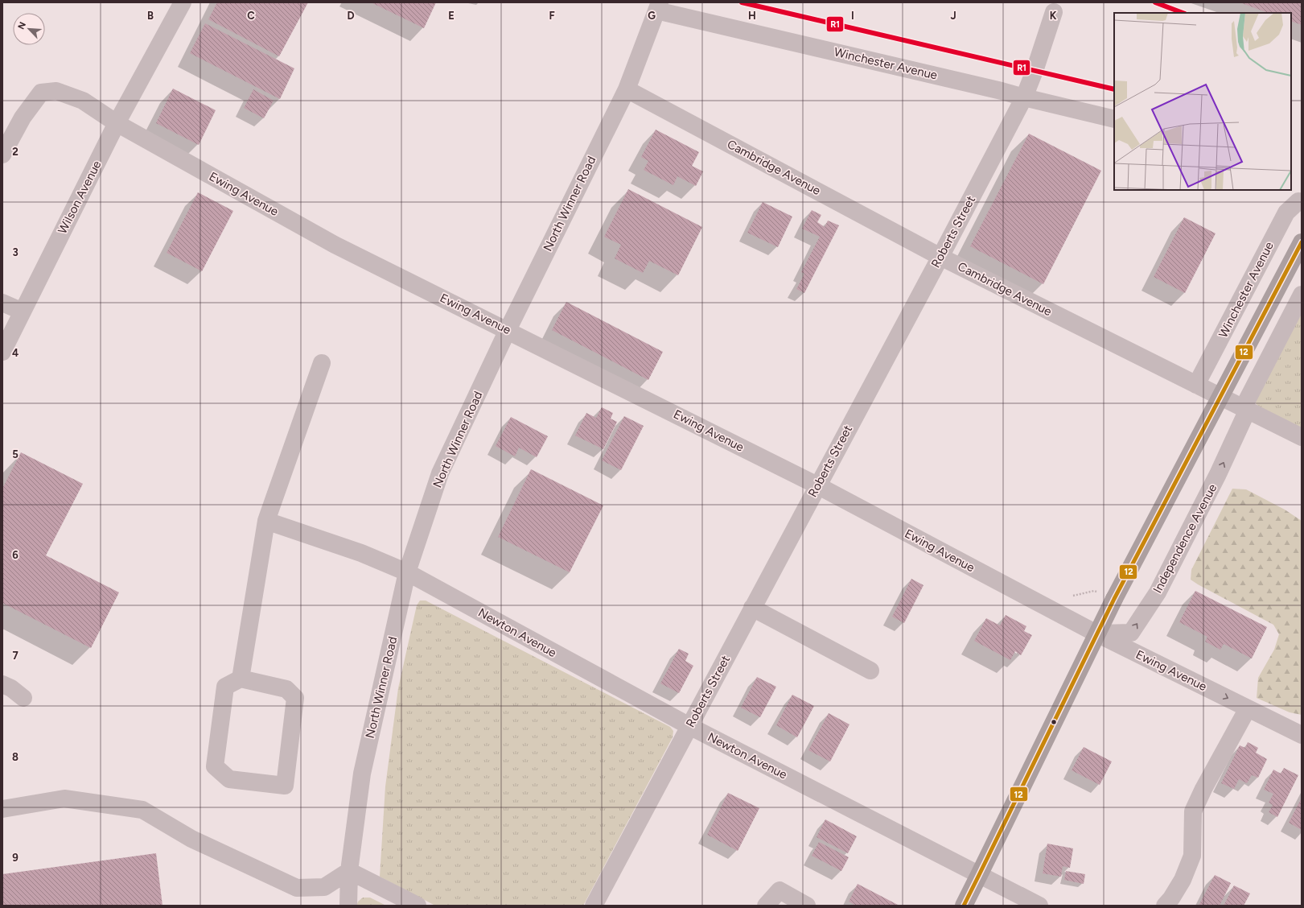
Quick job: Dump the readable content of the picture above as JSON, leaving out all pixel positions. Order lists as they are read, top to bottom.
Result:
{
  "streets": {
    "street": [
      "Winchester Avenue",
      "Cambridge Avenue",
      "Ewing Avenue",
      "Wilson Avenue",
      "North Winner Road",
      "Roberts Street",
      "Independence Avenue",
      "Newton Avenue"
    ]
  },
  "crossings": [
    ["Winchester Avenue", "Cambridge Avenue"],
    ["Winchester Avenue", "North Winner Road"],
    ["Winchester Avenue", "Roberts Street"],
    ["Cambridge Avenue", "North Winner Road"],
    ["Cambridge Avenue", "Roberts Street"],
    ["Cambridge Avenue", "Independence Avenue"],
    ["Ewing Avenue", "Wilson Avenue"],
    ["Ewing Avenue", "North Winner Road"],
    ["Ewing Avenue", "Roberts Street"],
    ["Ewing Avenue", "Independence Avenue"],
    ["North Winner Road", "Newton Avenue"],
    ["Roberts Street", "Newton Avenue"]
  ],
  "one_way": ["Independence Avenue"],
  "lines": ["transit line R1", "transit line 12"],
  "north": "top left",
  "grid": {
    "columns": [
      "B",
      "C",
      "D",
      "E",
      "F",
      "G",
      "H",
      "I",
      "J",
      "K"
    ],
    "rows": [
      "2",
      "3",
      "4",
      "5",
      "6",
      "7",
      "8",
      "9"
    ]
  }
}
